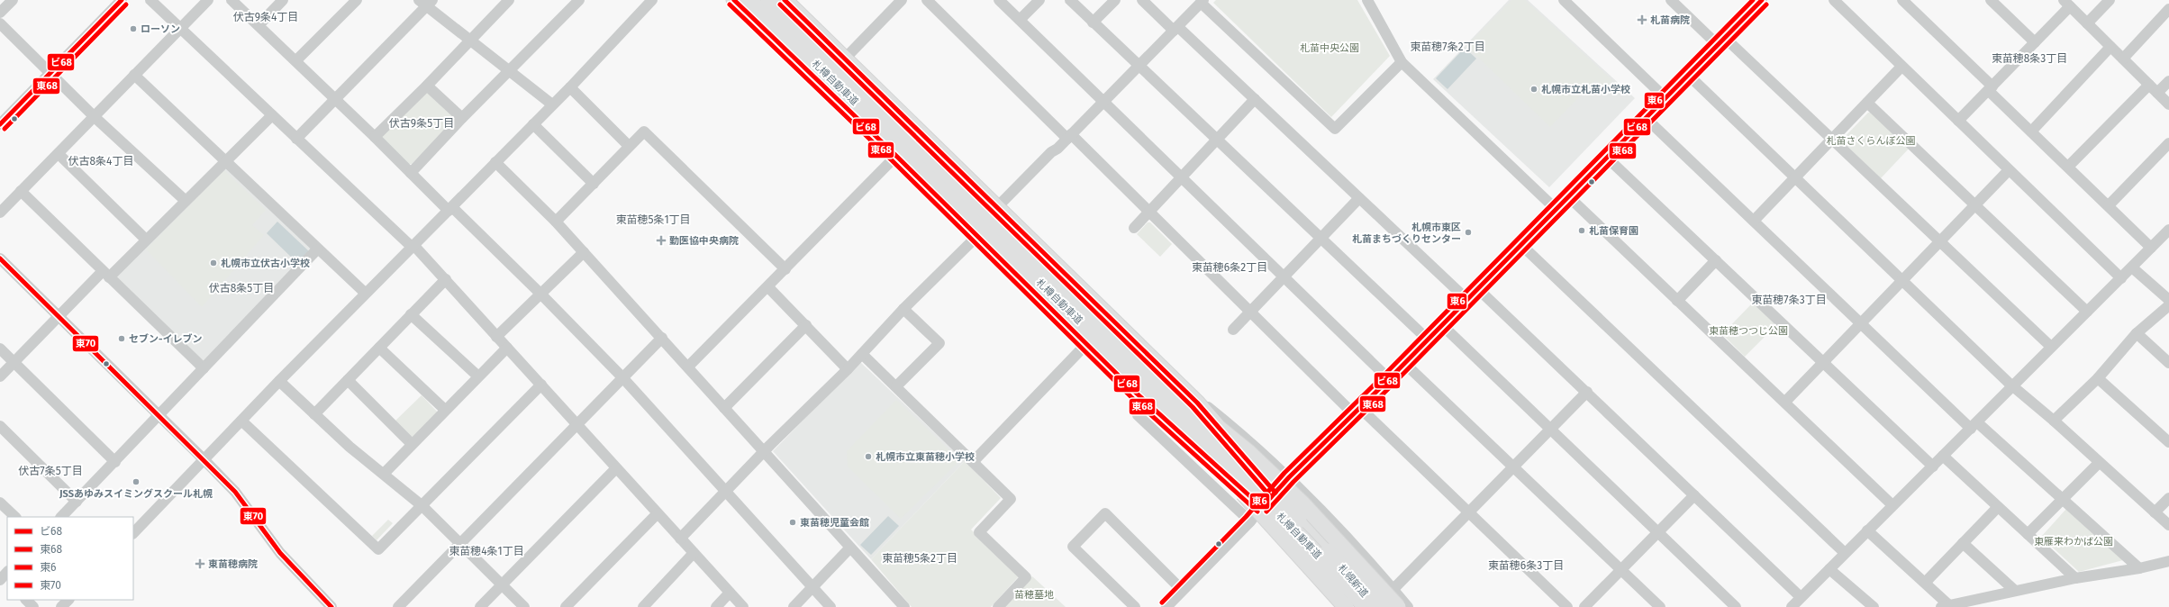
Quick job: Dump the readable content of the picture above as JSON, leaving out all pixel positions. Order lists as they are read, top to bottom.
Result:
{
  "streets": {
    "highway": ["札樽自動車道", "札幌新道"]
  },
  "crossings": [
    ["札樽自動車道", "札幌新道"]
  ],
  "districts": [
    "伏古9条4丁目",
    "東苗穂7条2丁目",
    "東苗穂8条3丁目",
    "伏古9条5丁目",
    "伏古8条4丁目",
    "東苗穂5条1丁目",
    "東苗穂6条2丁目",
    "伏古8条5丁目",
    "東苗穂7条3丁目",
    "伏古7条5丁目",
    "東苗穂4条1丁目",
    "東苗穂5条2丁目",
    "東苗穂6条3丁目"
  ],
  "parks": [
    "札苗中央公園",
    "札苗さくらんぼ公園",
    "東苗穂つつじ公園",
    "東雁来わかば公園",
    "苗穂墓地"
  ],
  "places": {
    "health": ["札苗病院", "勤医協中央病院", "東苗穂病院"],
    "other": [
      "ローソン",
      "札幌市立札苗小学校",
      "札苗保育園",
      "札幌市東区 札苗まちづくりセンター",
      "札幌市立伏古小学校",
      "セブン-イレブン",
      "札幌市立東苗穂小学校",
      "JSSあゆみスイミングスクール札幌",
      "東苗穂児童会館"
    ]
  },
  "lines": [
    "transit line ビ68",
    "transit line 東6",
    "transit line 東68",
    "transit line 東70"
  ],
  "legend": [
    "ビ68",
    "東68",
    "東6",
    "東70"
  ]
}
